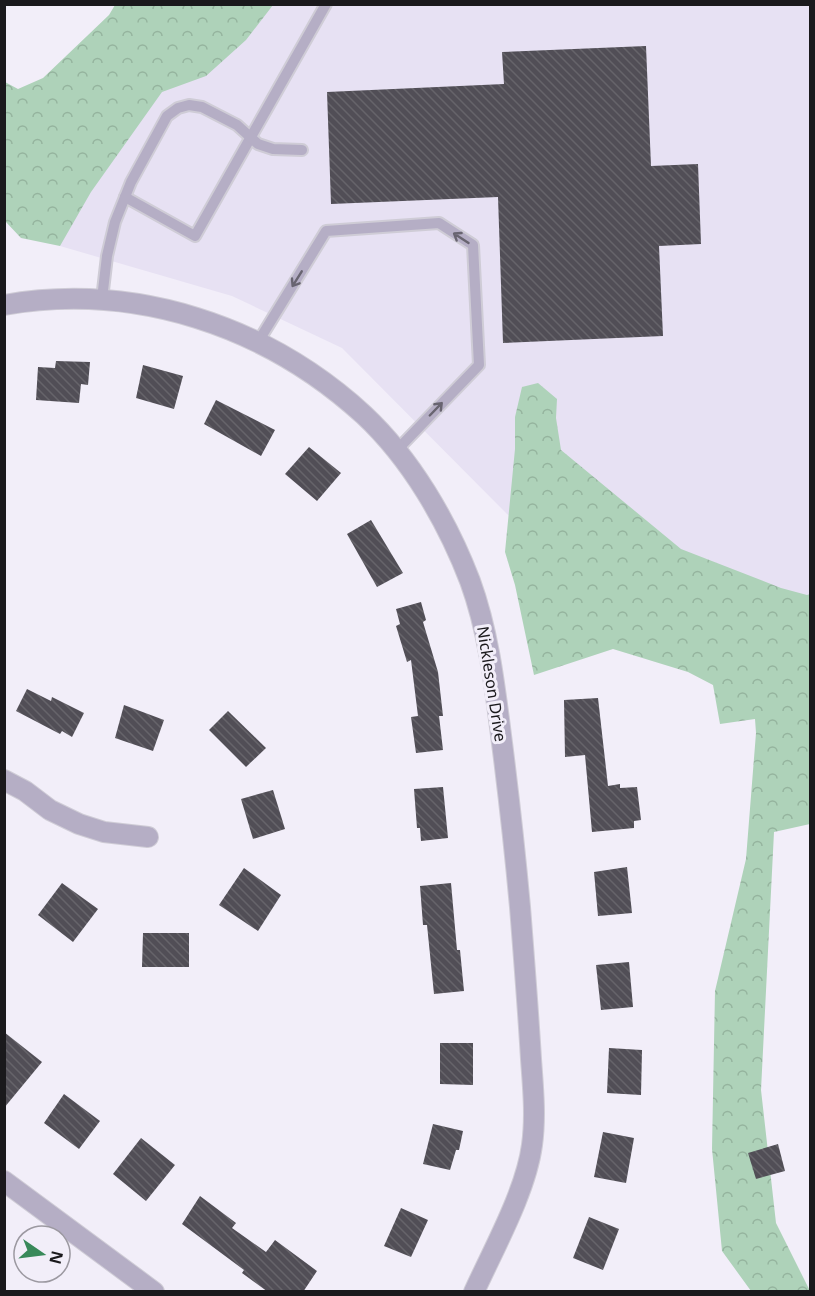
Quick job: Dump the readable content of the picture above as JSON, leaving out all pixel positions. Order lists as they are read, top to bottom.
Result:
{
  "streets": {
    "street": ["Nickleson Drive"]
  },
  "north": "right"
}
